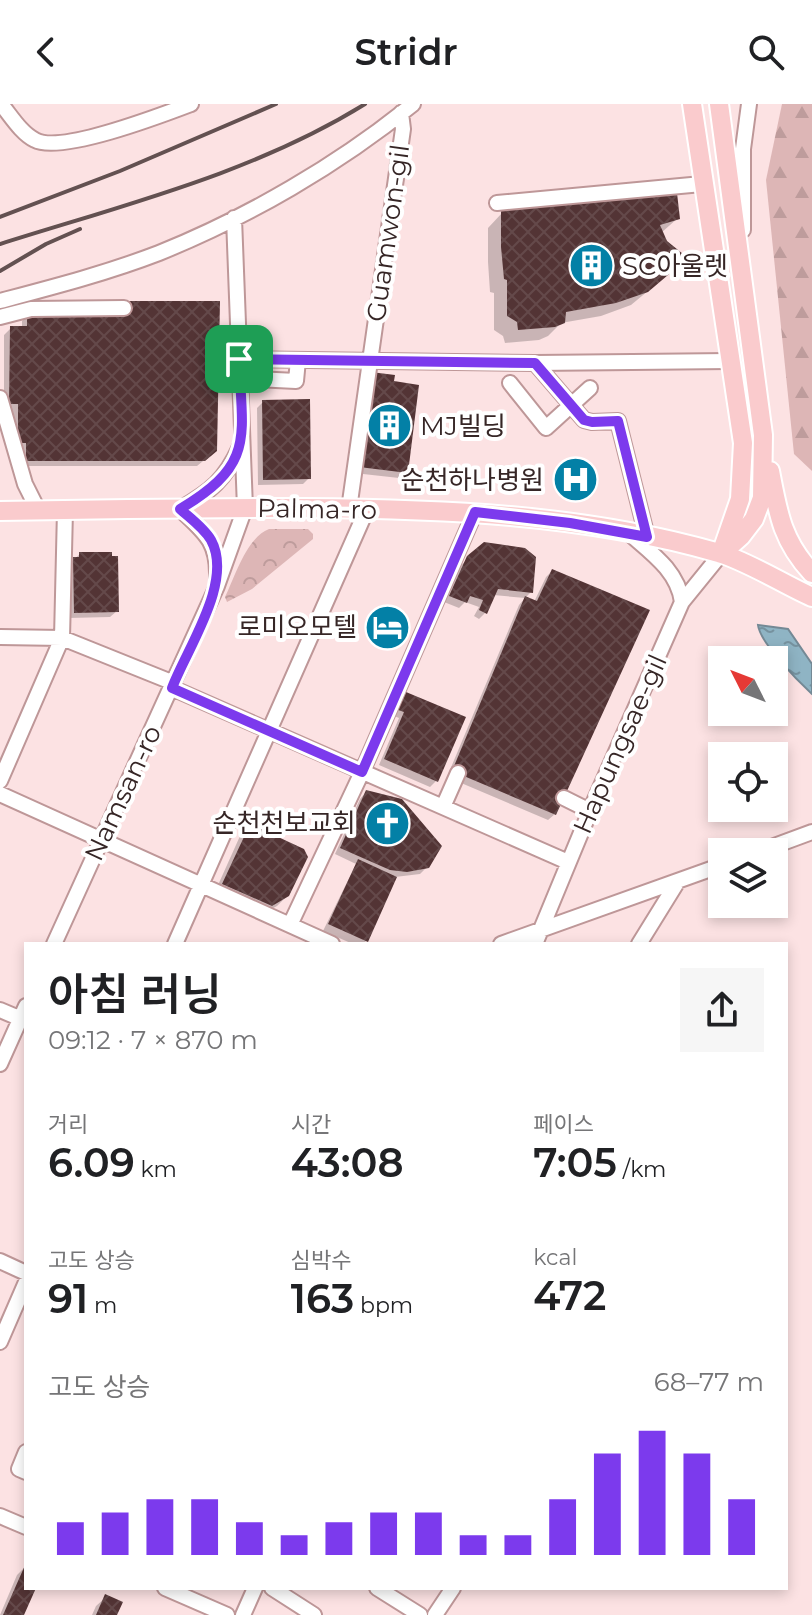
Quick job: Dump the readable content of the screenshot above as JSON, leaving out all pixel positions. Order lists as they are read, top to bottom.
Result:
{
  "streets": {
    "main road": ["Palma-ro"],
    "street": ["Guamwon-gil", "Hapungsae-gil", "Namsan-ro"]
  },
  "crossings": [
    ["Guamwon-gil", "Palma-ro"],
    ["Palma-ro", "Hapungsae-gil"],
    ["Palma-ro", "Namsan-ro"]
  ],
  "places": {
    "building": ["SC아울렛", "MJ빌딩"],
    "hospital": ["순천하나병원"],
    "hotel": ["로미오모텔"],
    "church": ["순천천보교회"]
  },
  "north": "top left",
  "page": {
    "header": "Stridr",
    "heading": ["아침 러닝", "09:12 · 7 × 870 m"],
    "stats": [
      ["거리", "6.09 km"],
      ["시간", "43:08"],
      ["페이스", "7:05 /km"],
      ["고도 상승", "91 m"],
      ["심박수", "163 bpm"],
      ["kcal", "472"]
    ],
    "chart": ["고도 상승", "68–77 m"]
  }
}
